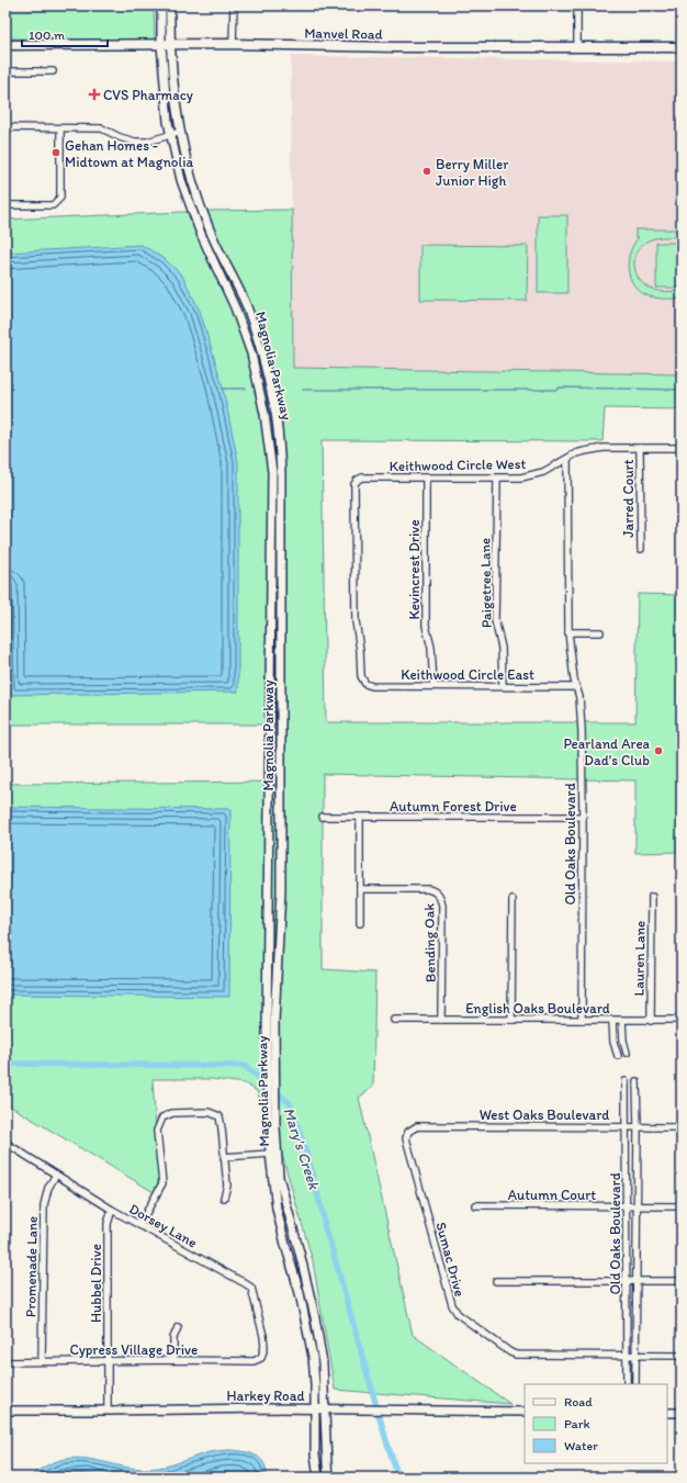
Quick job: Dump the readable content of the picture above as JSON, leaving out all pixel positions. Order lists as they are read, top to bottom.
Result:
{
  "streets": {
    "main road": ["Manvel Road"],
    "street": [
      "Magnolia Parkway",
      "Keithwood Circle West",
      "Jarred Court",
      "Kevincrest Drive",
      "Paigetree Lane",
      "Keithwood Circle East",
      "Autumn Forest Drive",
      "Old Oaks Boulevard",
      "Bending Oak",
      "Lauren Lane",
      "English Oaks Boulevard",
      "West Oaks Boulevard",
      "Autumn Court",
      "Dorsey Lane",
      "Sumac Drive",
      "Promenade Lane",
      "Hubbel Drive",
      "Cypress Village Drive",
      "Harkey Road"
    ]
  },
  "crossings": [
    ["Manvel Road", "Magnolia Parkway"],
    ["Magnolia Parkway", "Harkey Road"],
    ["Keithwood Circle West", "Jarred Court"],
    ["Keithwood Circle West", "Kevincrest Drive"],
    ["Keithwood Circle West", "Paigetree Lane"],
    ["Keithwood Circle West", "Keithwood Circle East"],
    ["Keithwood Circle West", "Old Oaks Boulevard"],
    ["Kevincrest Drive", "Keithwood Circle East"],
    ["Paigetree Lane", "Keithwood Circle East"],
    ["Keithwood Circle East", "Old Oaks Boulevard"],
    ["Autumn Forest Drive", "Old Oaks Boulevard"],
    ["Old Oaks Boulevard", "English Oaks Boulevard"],
    ["Old Oaks Boulevard", "West Oaks Boulevard"],
    ["Old Oaks Boulevard", "Autumn Court"],
    ["Old Oaks Boulevard", "Sumac Drive"],
    ["Bending Oak", "English Oaks Boulevard"],
    ["Lauren Lane", "English Oaks Boulevard"],
    ["West Oaks Boulevard", "Sumac Drive"],
    ["Dorsey Lane", "Promenade Lane"],
    ["Dorsey Lane", "Hubbel Drive"],
    ["Dorsey Lane", "Cypress Village Drive"],
    ["Promenade Lane", "Cypress Village Drive"],
    ["Hubbel Drive", "Cypress Village Drive"],
    ["Hubbel Drive", "Harkey Road"]
  ],
  "water": ["Mary's Creek"],
  "places": {
    "health": ["CVS Pharmacy"],
    "other": ["Gehan Homes - Midtown at Magnolia", "Berry Miller Junior High", "Pearland Area Dad's Club"]
  },
  "legend": ["Road", "Park", "Water"],
  "scale_bar": "100 m"
}
